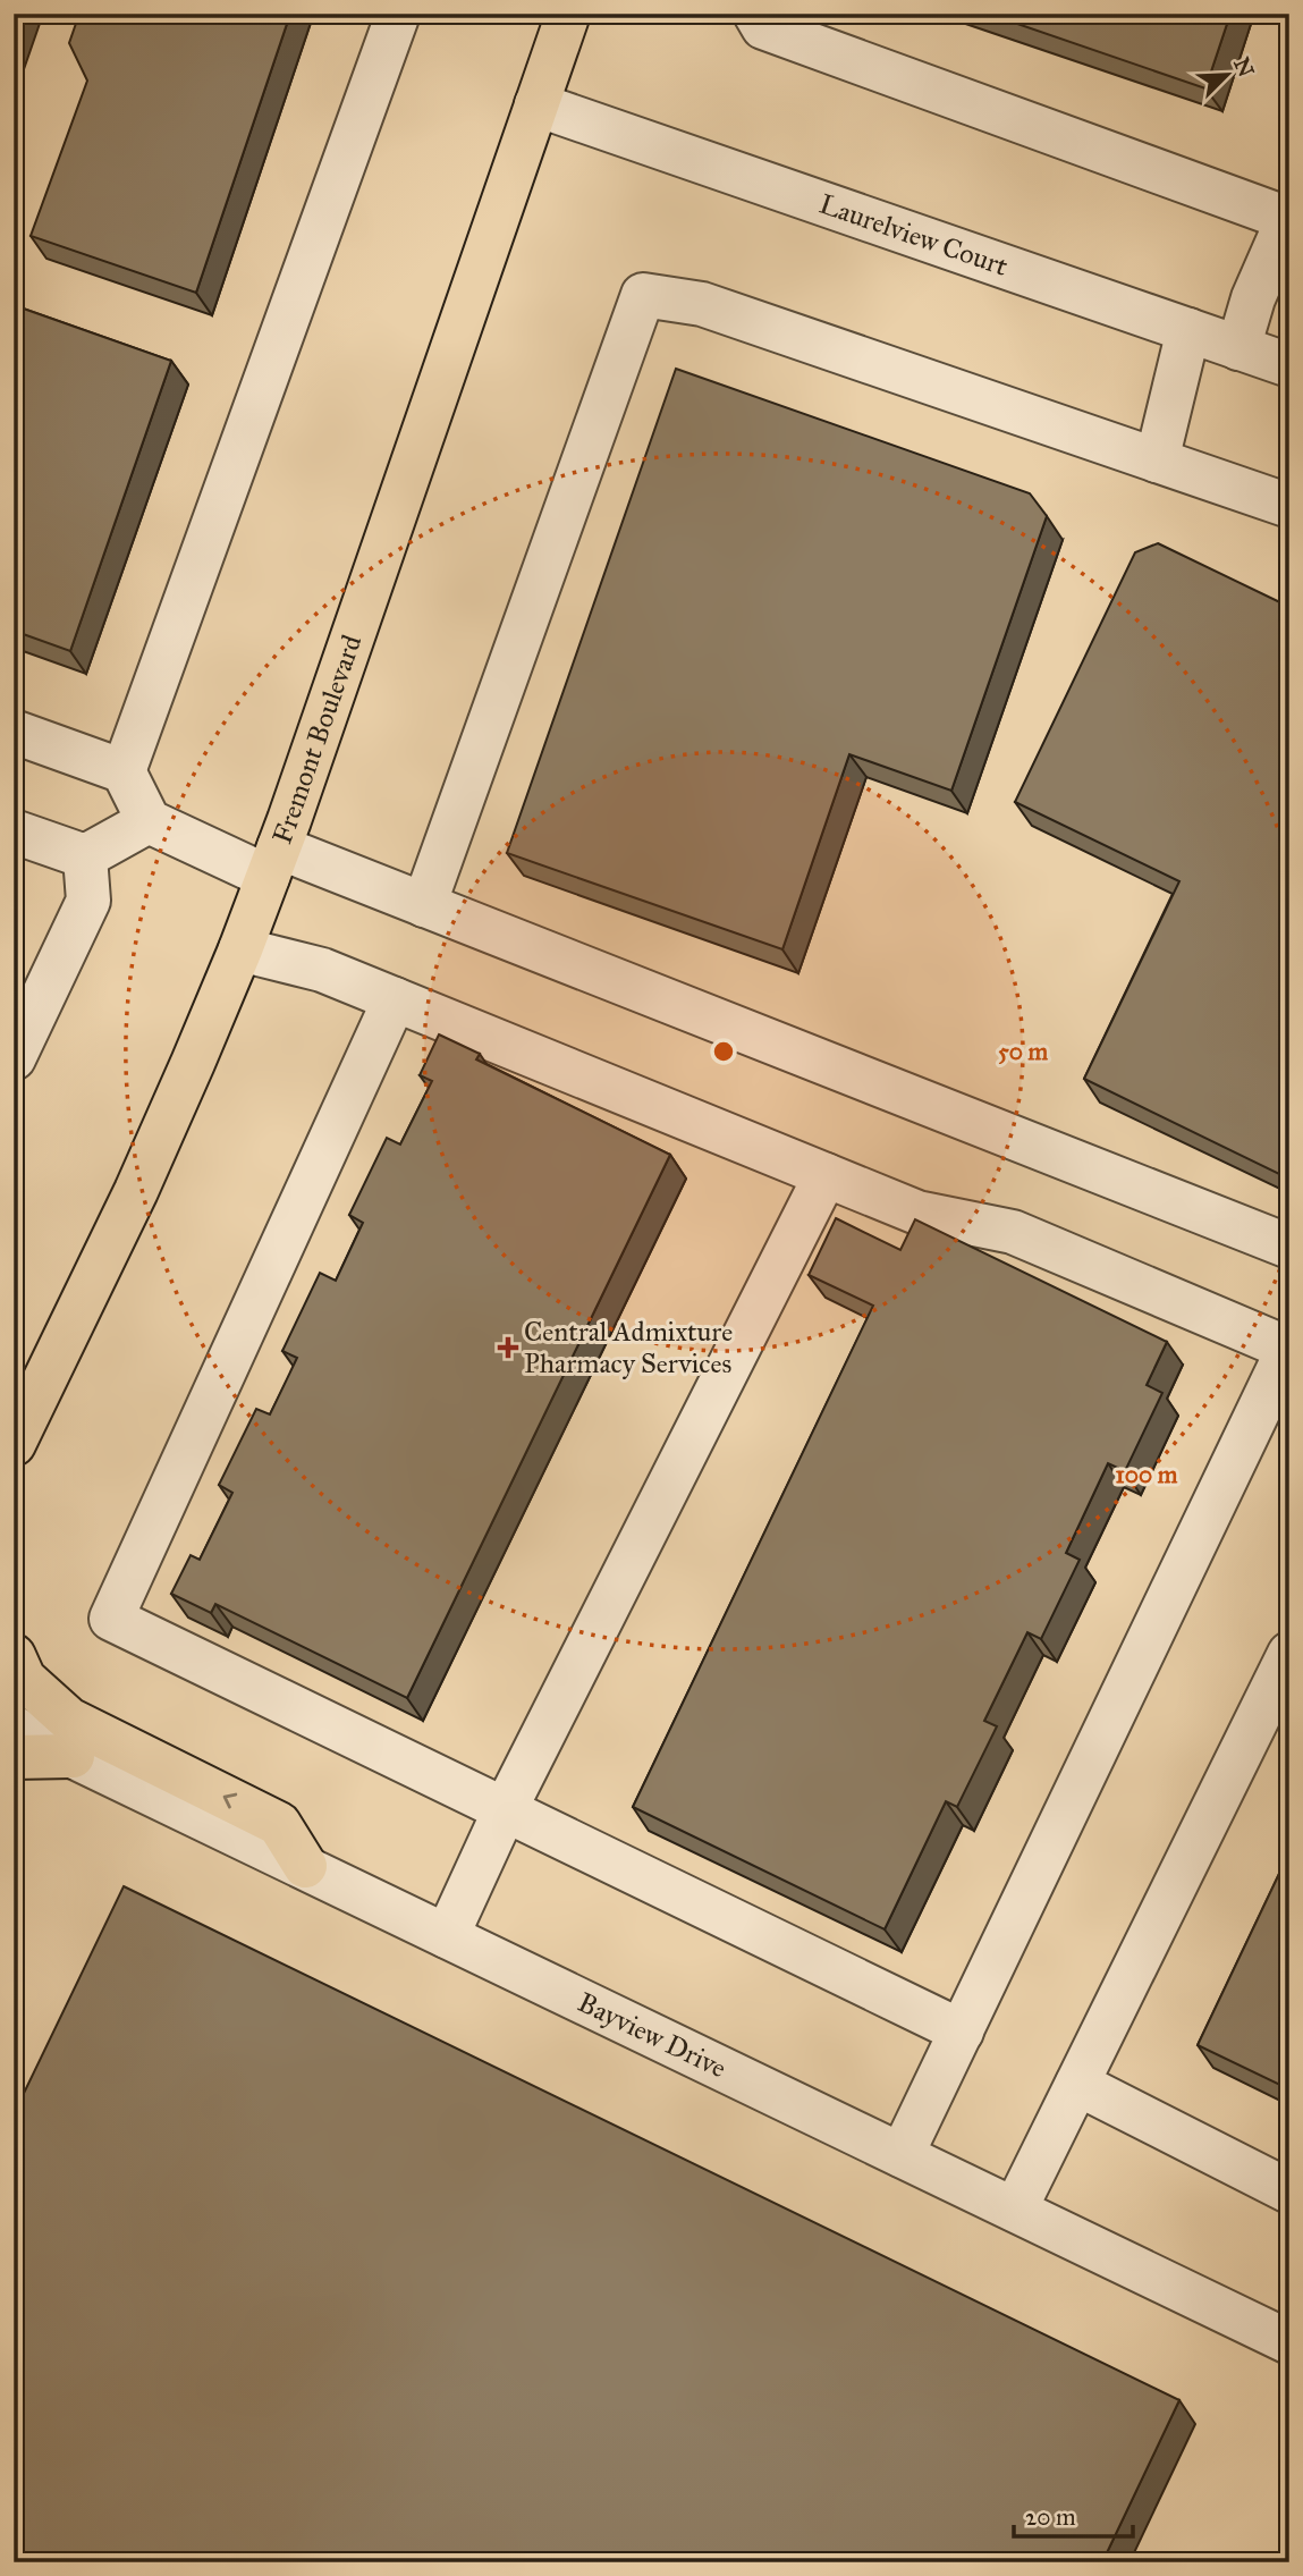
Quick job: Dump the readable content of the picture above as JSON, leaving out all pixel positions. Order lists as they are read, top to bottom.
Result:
{
  "streets": {
    "main road": ["Fremont Boulevard"],
    "street": ["Laurelview Court", "Bayview Drive"]
  },
  "crossings": [
    ["Laurelview Court", "Fremont Boulevard"]
  ],
  "places": {
    "health": ["Central Admixture Pharmacy Services"]
  },
  "scale_bar": "20 m",
  "north": "top right",
  "rings": ["50 m", "100 m"]
}
